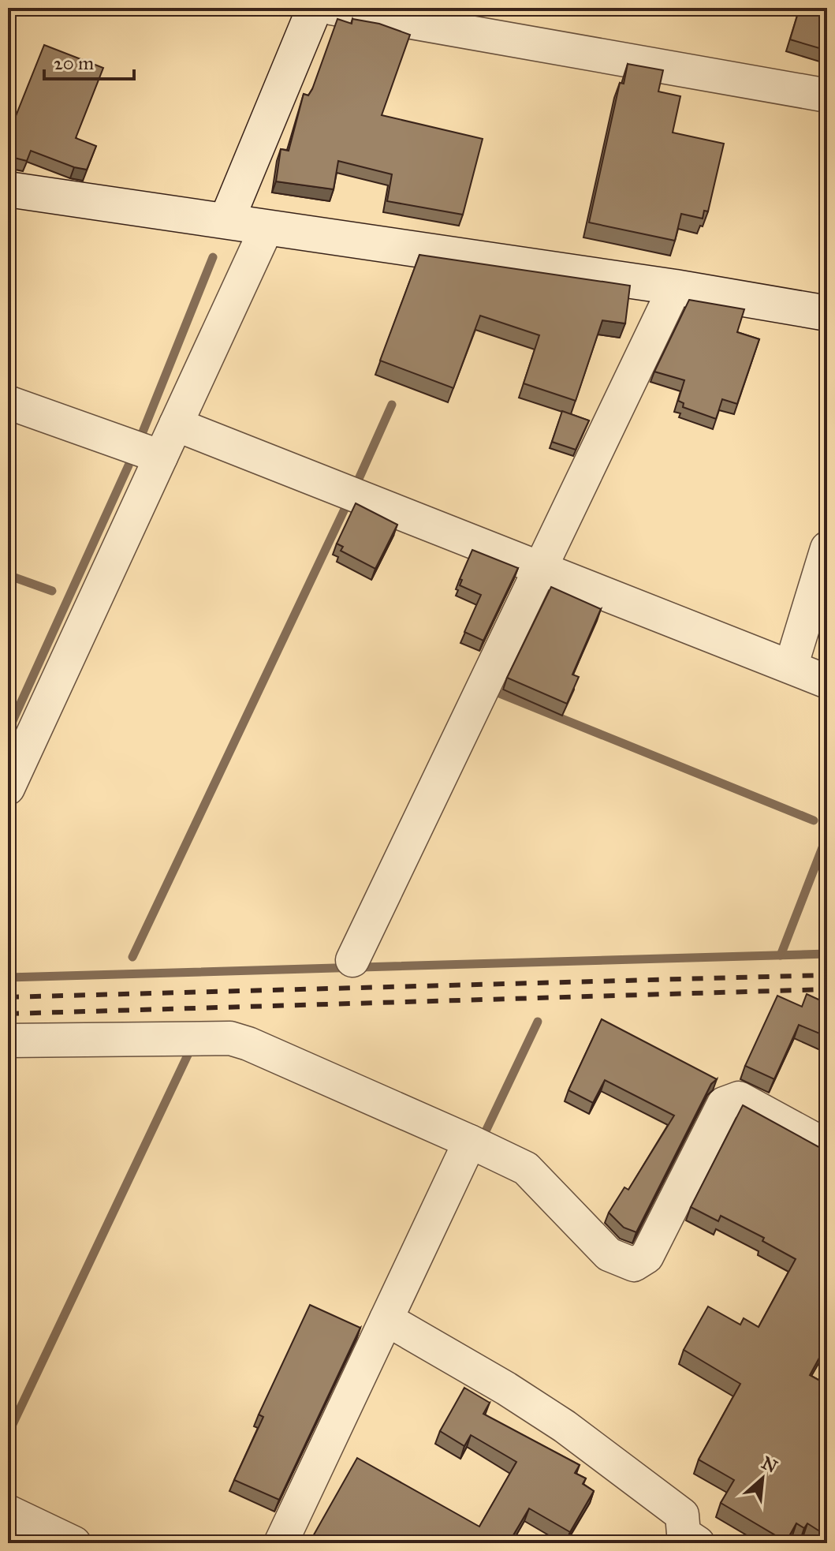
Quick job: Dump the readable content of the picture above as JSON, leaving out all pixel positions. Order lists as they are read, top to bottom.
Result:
{
  "scale_bar": "20 m",
  "north": "top right"
}
